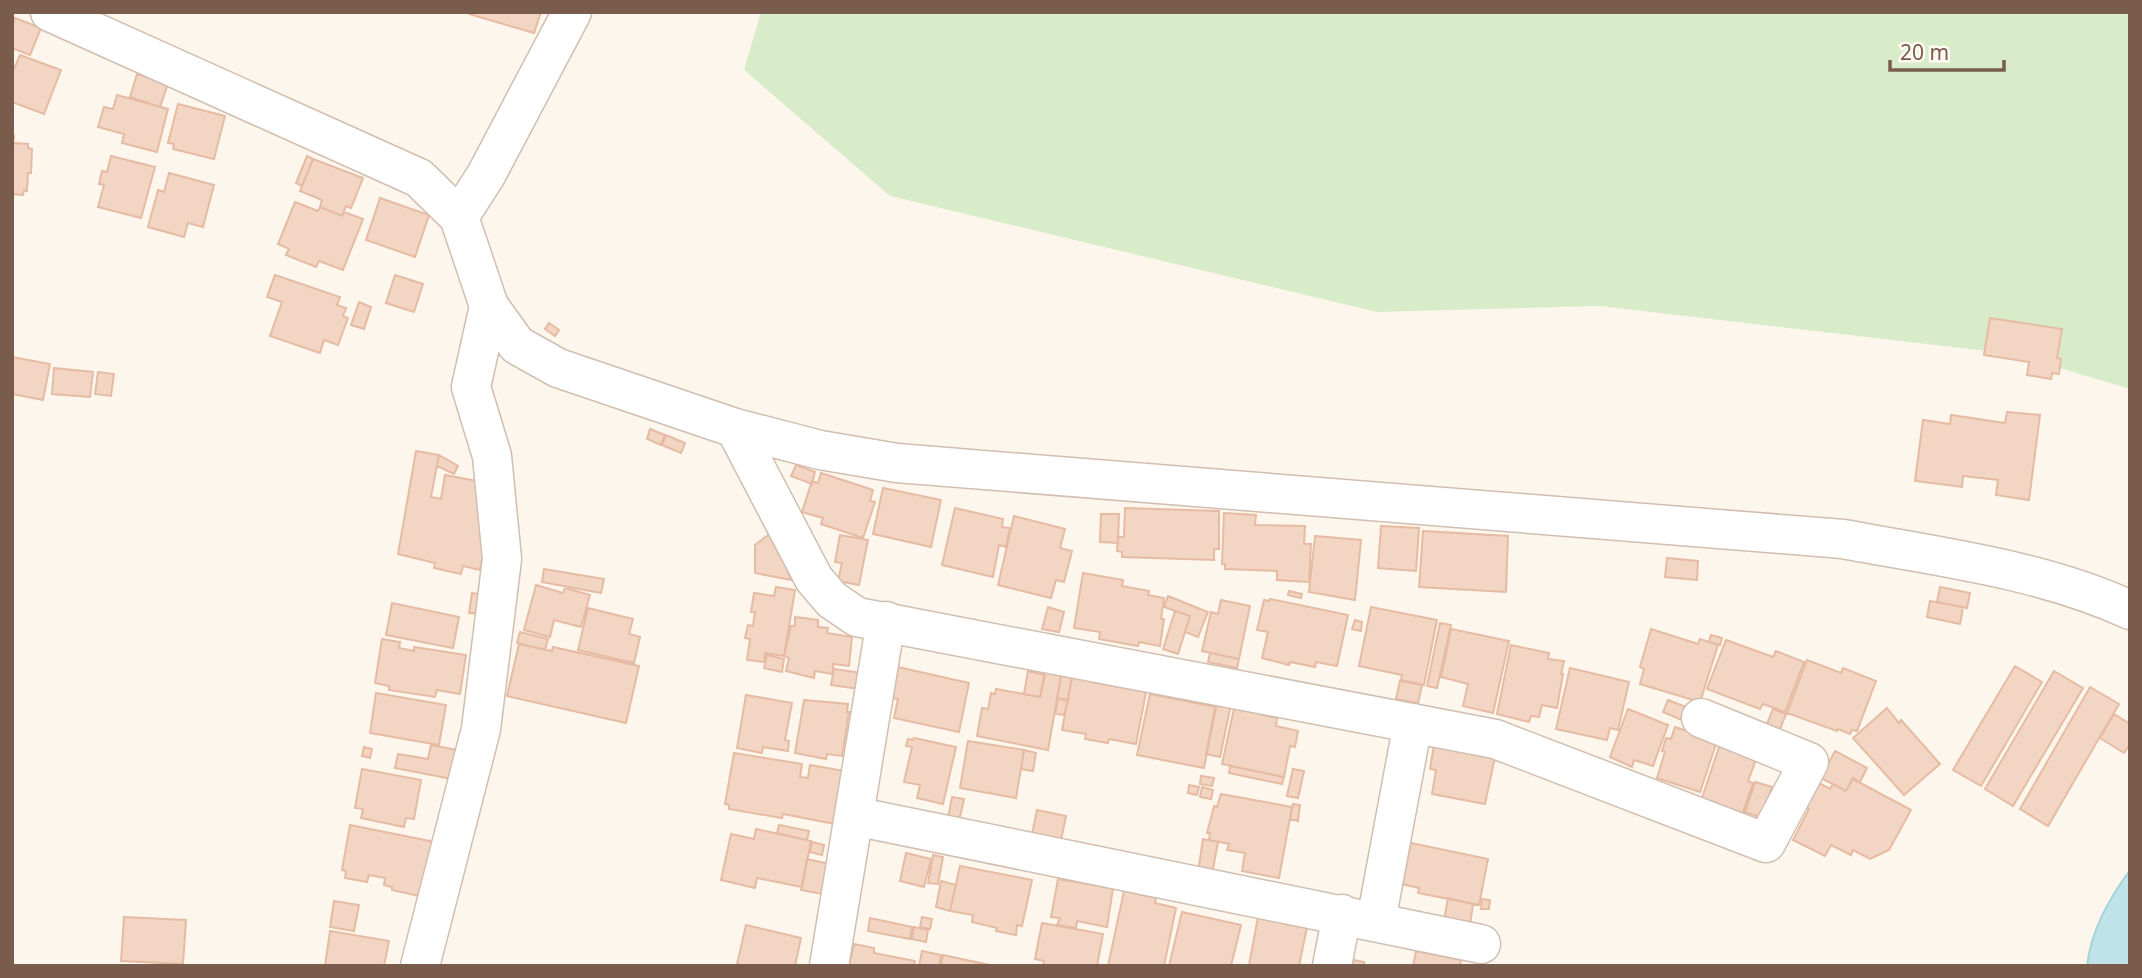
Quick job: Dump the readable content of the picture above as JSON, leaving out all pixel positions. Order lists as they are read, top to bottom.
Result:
{
  "scale_bar": "20 m"
}
